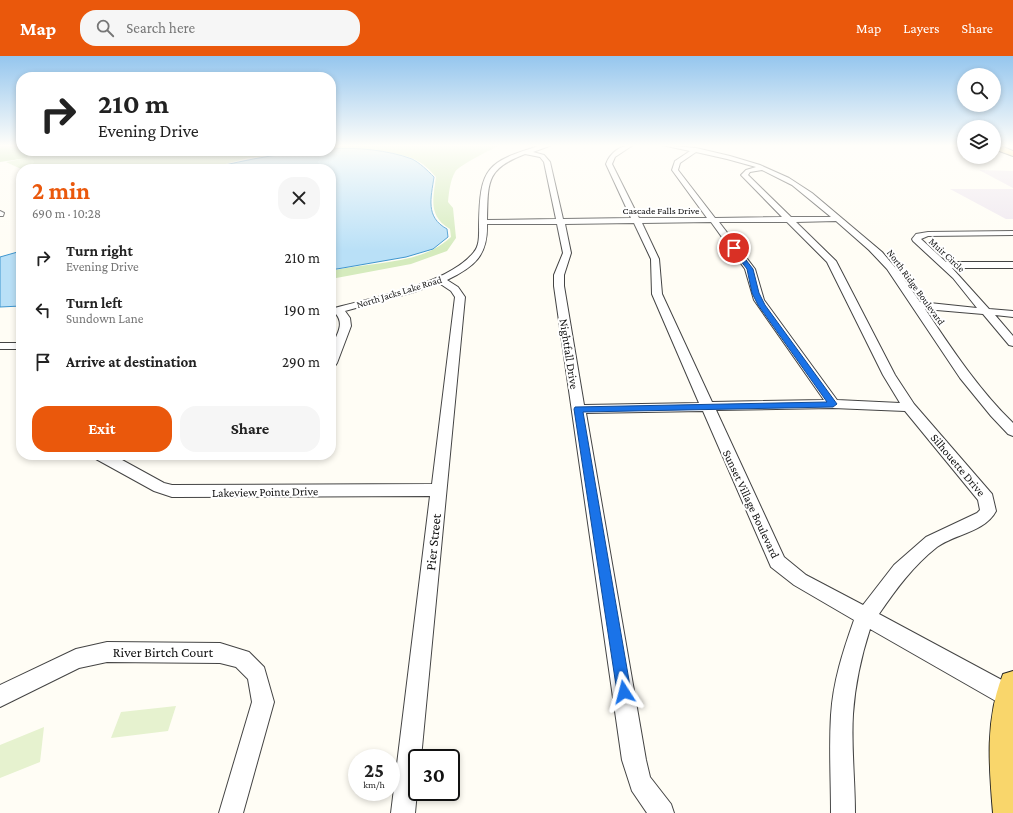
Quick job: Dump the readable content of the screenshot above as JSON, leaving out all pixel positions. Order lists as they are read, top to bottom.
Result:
{
  "streets": {
    "street": [
      "Cascade Falls Drive",
      "Muir Circle",
      "North Ridge Boulevard",
      "North Jacks Lake Road",
      "Nightfall Drive",
      "Silhouette Drive",
      "Lakeview Pointe Drive",
      "Sunset Village Boulevard",
      "Pier Street",
      "River Birtch Court"
    ]
  },
  "crossings": [
    ["Cascade Falls Drive", "North Ridge Boulevard"],
    ["Cascade Falls Drive", "North Jacks Lake Road"],
    ["Cascade Falls Drive", "Nightfall Drive"],
    ["Cascade Falls Drive", "Silhouette Drive"],
    ["Cascade Falls Drive", "Sunset Village Boulevard"],
    ["North Jacks Lake Road", "Pier Street"],
    ["Silhouette Drive", "Sunset Village Boulevard"],
    ["Lakeview Pointe Drive", "Pier Street"]
  ],
  "page": {
    "header": "Map",
    "search": "Search here",
    "nav": ["Map", "Layers", "Share"],
    "turn": ["210 m", "Evening Drive"],
    "heading": ["2 min", "690 m · 10:28"],
    "list": [
      {
        "name": "Turn right",
        "note": "Evening Drive",
        "value": "210 m"
      },
      {
        "name": "Turn left",
        "note": "Sundown Lane",
        "value": "190 m"
      },
      {
        "name": "Arrive at destination",
        "value": "290 m"
      }
    ],
    "buttons": ["Exit", "Share"],
    "speed": "25 km/h",
    "limit": "30"
  }
}
